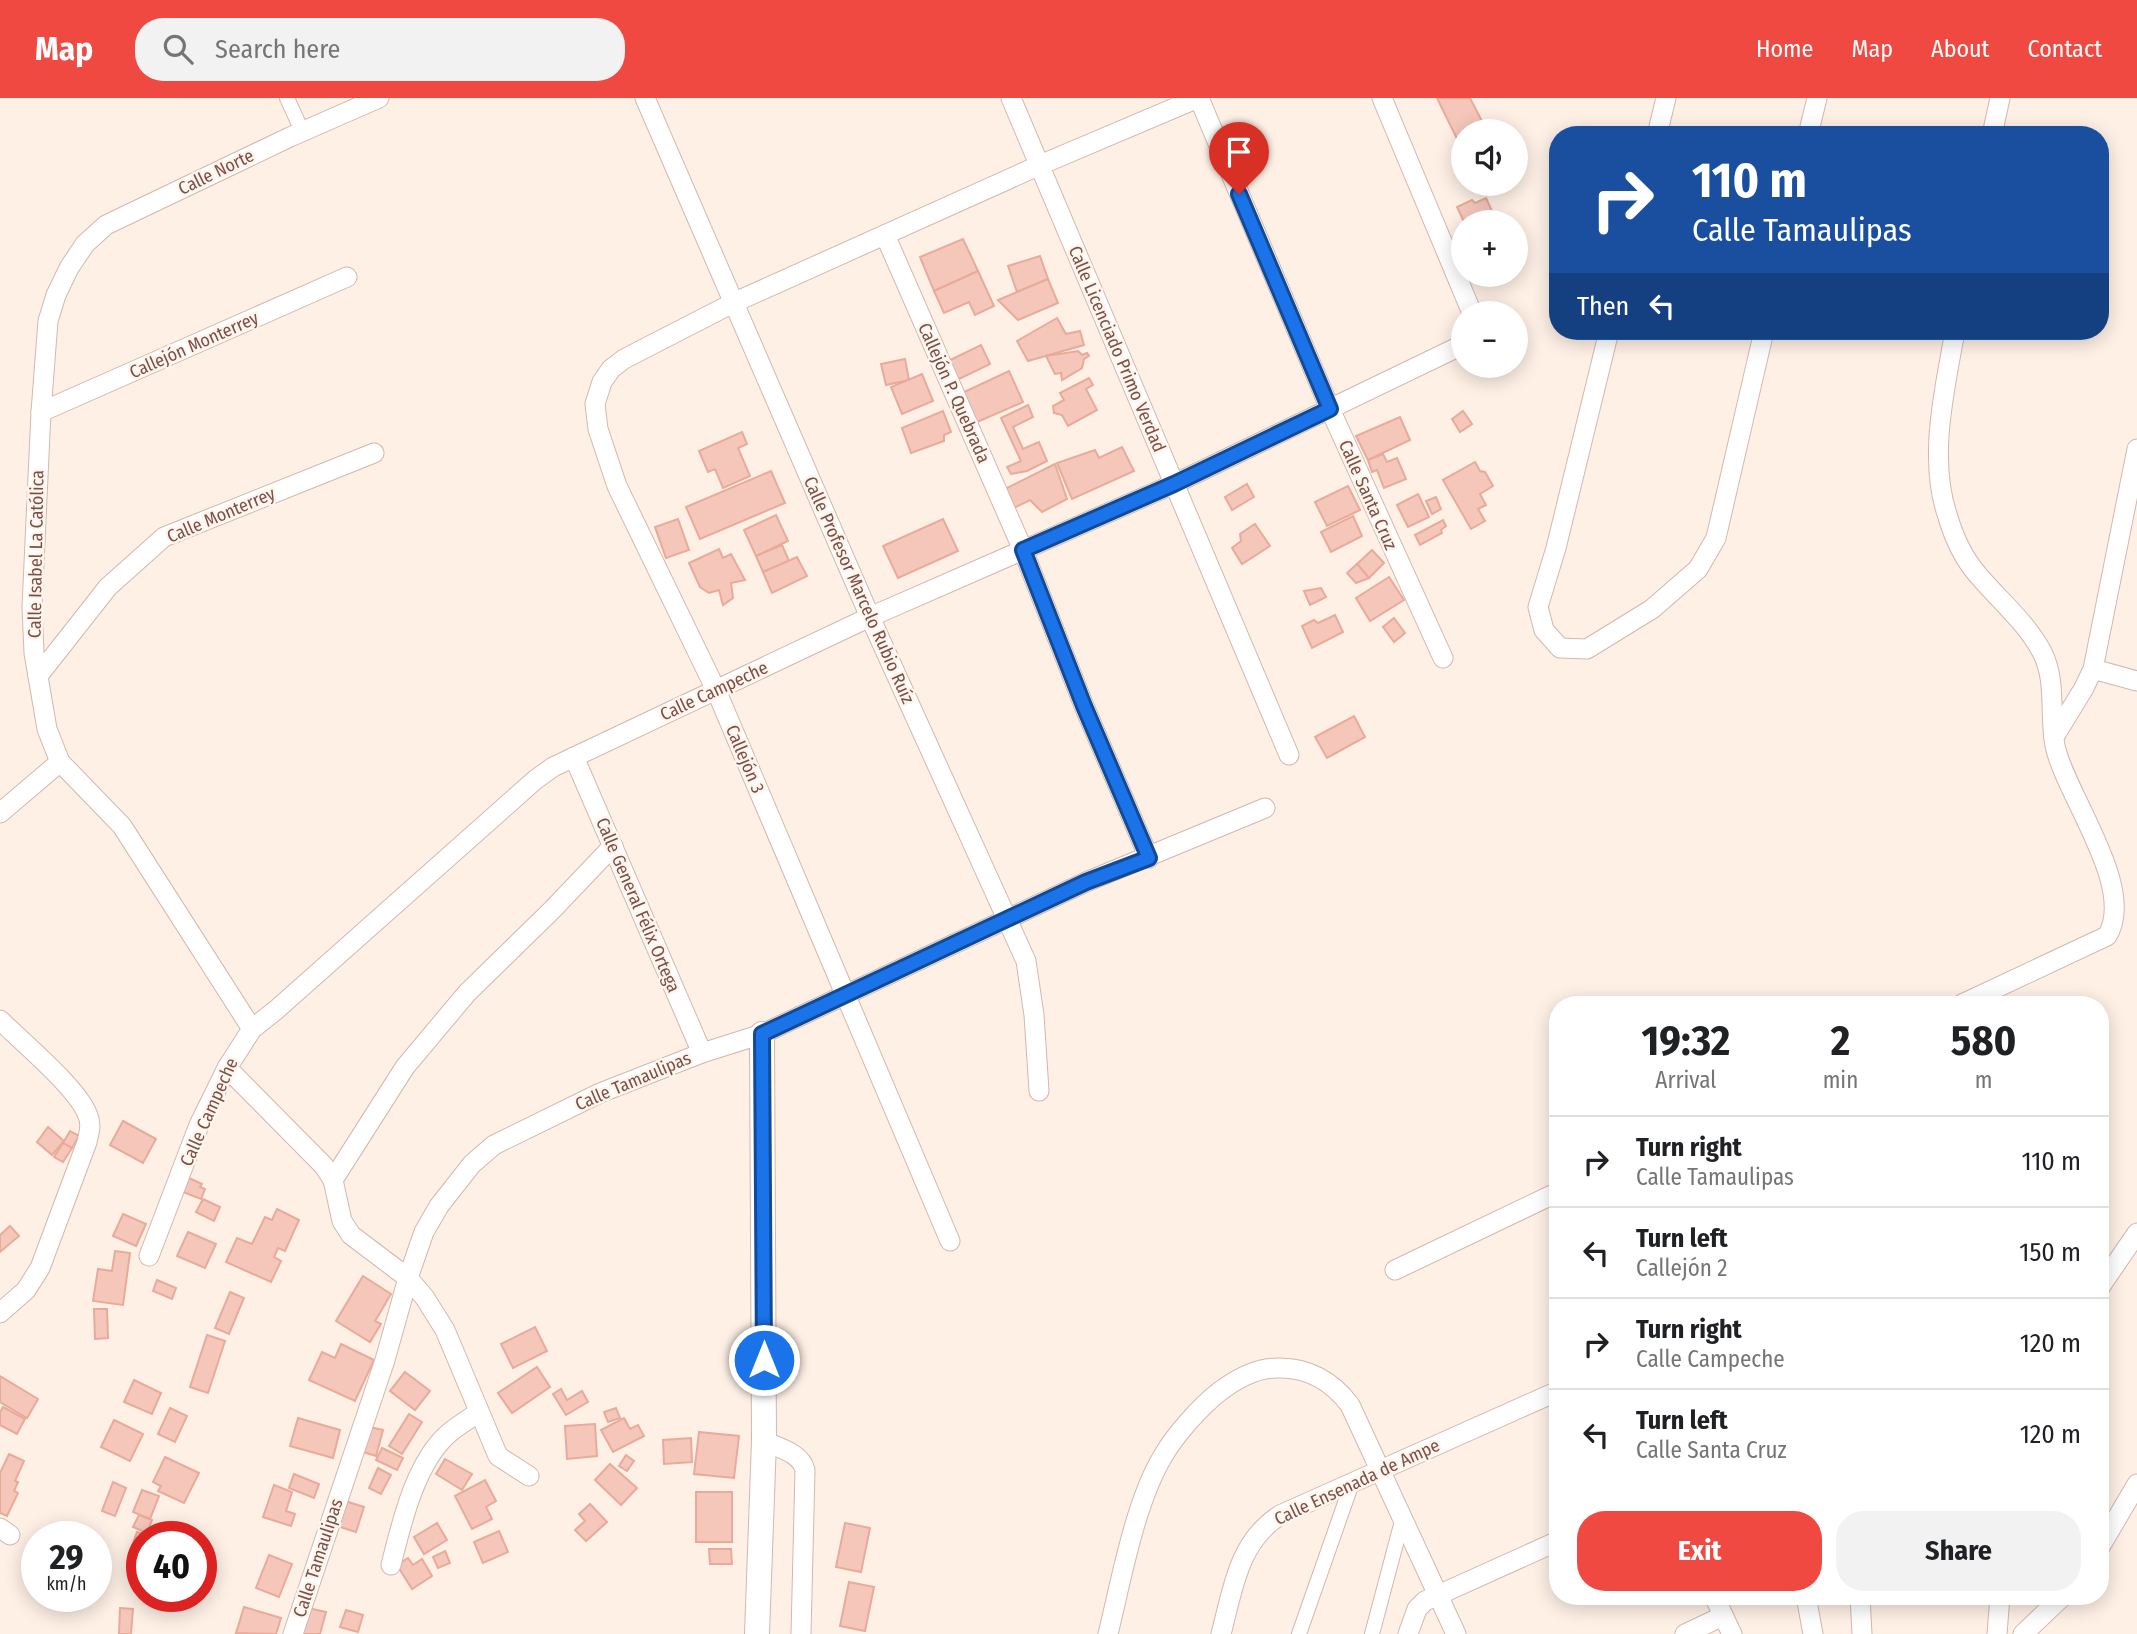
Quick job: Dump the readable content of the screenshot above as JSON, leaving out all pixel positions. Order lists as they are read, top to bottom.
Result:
{
  "streets": {
    "street": [
      "Calle Norte",
      "Callejón Monterrey",
      "Calle Licenciado Primo Verdad",
      "Callejón P. Quebrada",
      "Calle Santa Cruz",
      "Calle Monterrey",
      "Calle Isabel La Católica",
      "Calle Profesor Marcelo Rubio Ruíz",
      "Calle Campeche",
      "Callejón 3",
      "Calle General Félix Ortega",
      "Calle Tamaulipas",
      "Calle Ensenada de Ampe"
    ]
  },
  "crossings": [
    ["Calle Norte", "Calle Isabel La Católica"],
    ["Callejón Monterrey", "Calle Isabel La Católica"],
    ["Calle Licenciado Primo Verdad", "Calle Campeche"],
    ["Calle Licenciado Primo Verdad", "Callejón 3"],
    ["Callejón P. Quebrada", "Calle Campeche"],
    ["Callejón P. Quebrada", "Callejón 3"],
    ["Callejón P. Quebrada", "Calle Tamaulipas"],
    ["Calle Santa Cruz", "Calle Campeche"],
    ["Calle Santa Cruz", "Callejón 3"],
    ["Calle Monterrey", "Calle Isabel La Católica"],
    ["Calle Isabel La Católica", "Calle Campeche"],
    ["Calle Profesor Marcelo Rubio Ruíz", "Calle Campeche"],
    ["Calle Profesor Marcelo Rubio Ruíz", "Callejón 3"],
    ["Calle Profesor Marcelo Rubio Ruíz", "Calle Tamaulipas"],
    ["Calle Campeche", "Callejón 3"],
    ["Calle Campeche", "Calle General Félix Ortega"],
    ["Callejón 3", "Calle Tamaulipas"],
    ["Calle General Félix Ortega", "Calle Tamaulipas"]
  ],
  "page": {
    "header": "Map",
    "search": "Search here",
    "nav": [
      "Home",
      "Map",
      "About",
      "Contact"
    ],
    "map_buttons": ["+", "−"],
    "turn": ["110 m", "Calle Tamaulipas"],
    "then": "Then",
    "eta": [
      "19:32",
      "Arrival",
      "2",
      "min",
      "580",
      "m"
    ],
    "list": [
      {
        "name": "Turn right",
        "note": "Calle Tamaulipas",
        "value": "110 m"
      },
      {
        "name": "Turn left",
        "note": "Callejón 2",
        "value": "150 m"
      },
      {
        "name": "Turn right",
        "note": "Calle Campeche",
        "value": "120 m"
      },
      {
        "name": "Turn left",
        "note": "Calle Santa Cruz",
        "value": "120 m"
      }
    ],
    "buttons": ["Exit", "Share"],
    "speed": "29 km/h",
    "limit": "40"
  }
}
